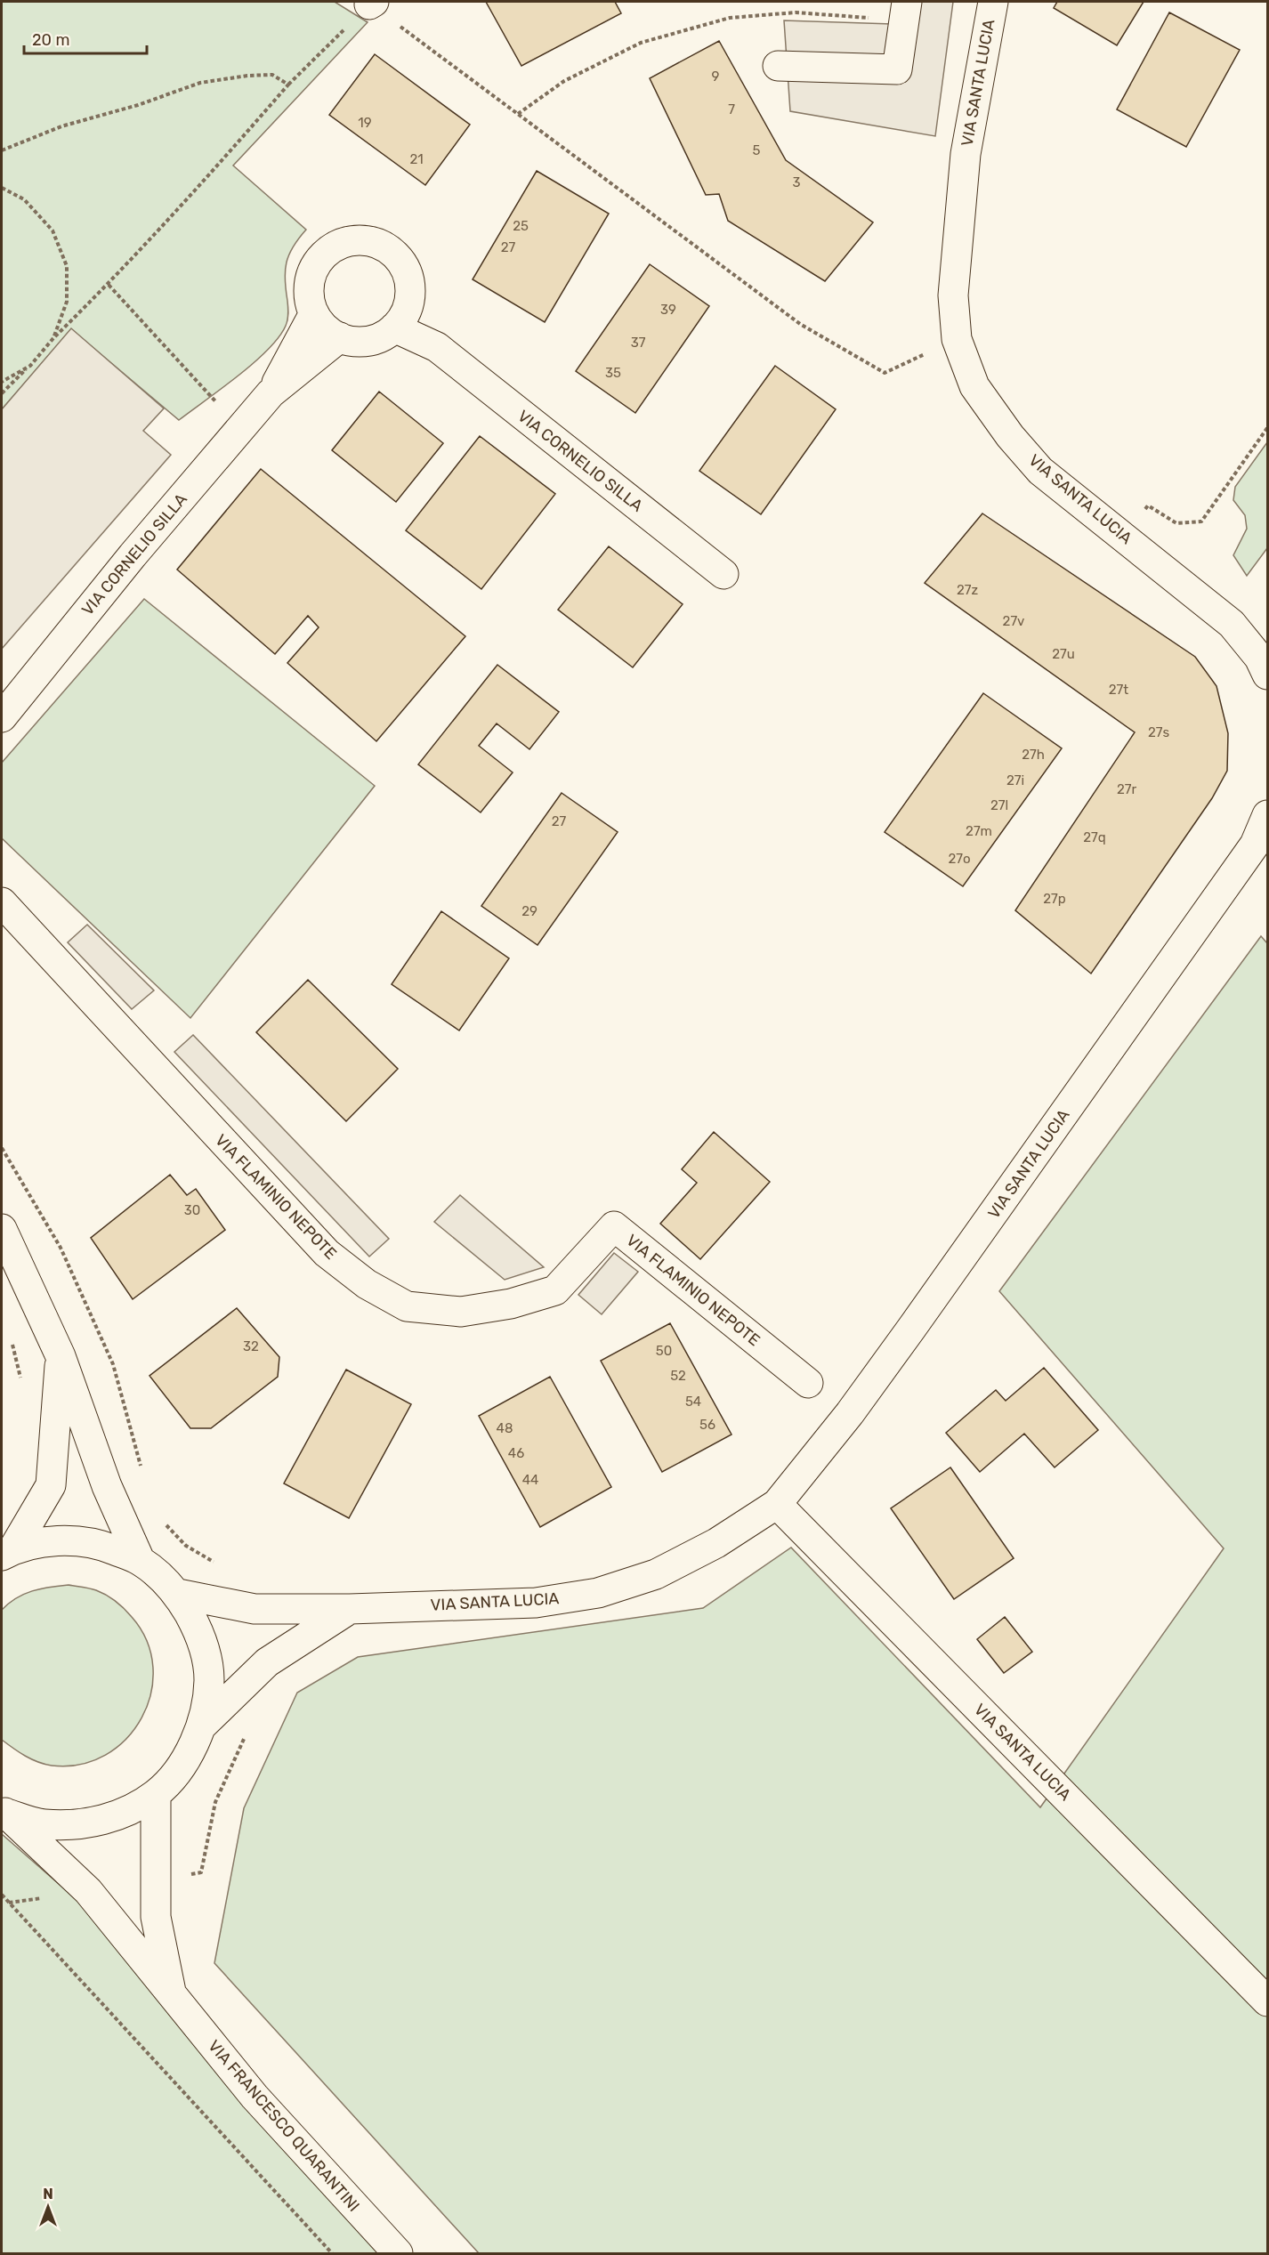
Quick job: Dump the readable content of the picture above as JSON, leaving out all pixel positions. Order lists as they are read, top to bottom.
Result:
{
  "streets": {
    "street": [
      "VIA SANTA LUCIA",
      "VIA CORNELIO SILLA",
      "VIA FLAMINIO NEPOTE",
      "VIA FRANCESCO QUARANTINI"
    ]
  },
  "house_numbers": [
    "9",
    "7",
    "19",
    "5",
    "21",
    "3",
    "25",
    "27",
    "39",
    "37",
    "35",
    "27z",
    "27v",
    "27u",
    "27t",
    "27s",
    "27h",
    "27i",
    "27r",
    "27l",
    "27",
    "27m",
    "27q",
    "27o",
    "27p",
    "29",
    "30",
    "32",
    "50",
    "52",
    "54",
    "56",
    "48",
    "46",
    "44"
  ],
  "scale_bar": "20 m",
  "north": "top"
}
